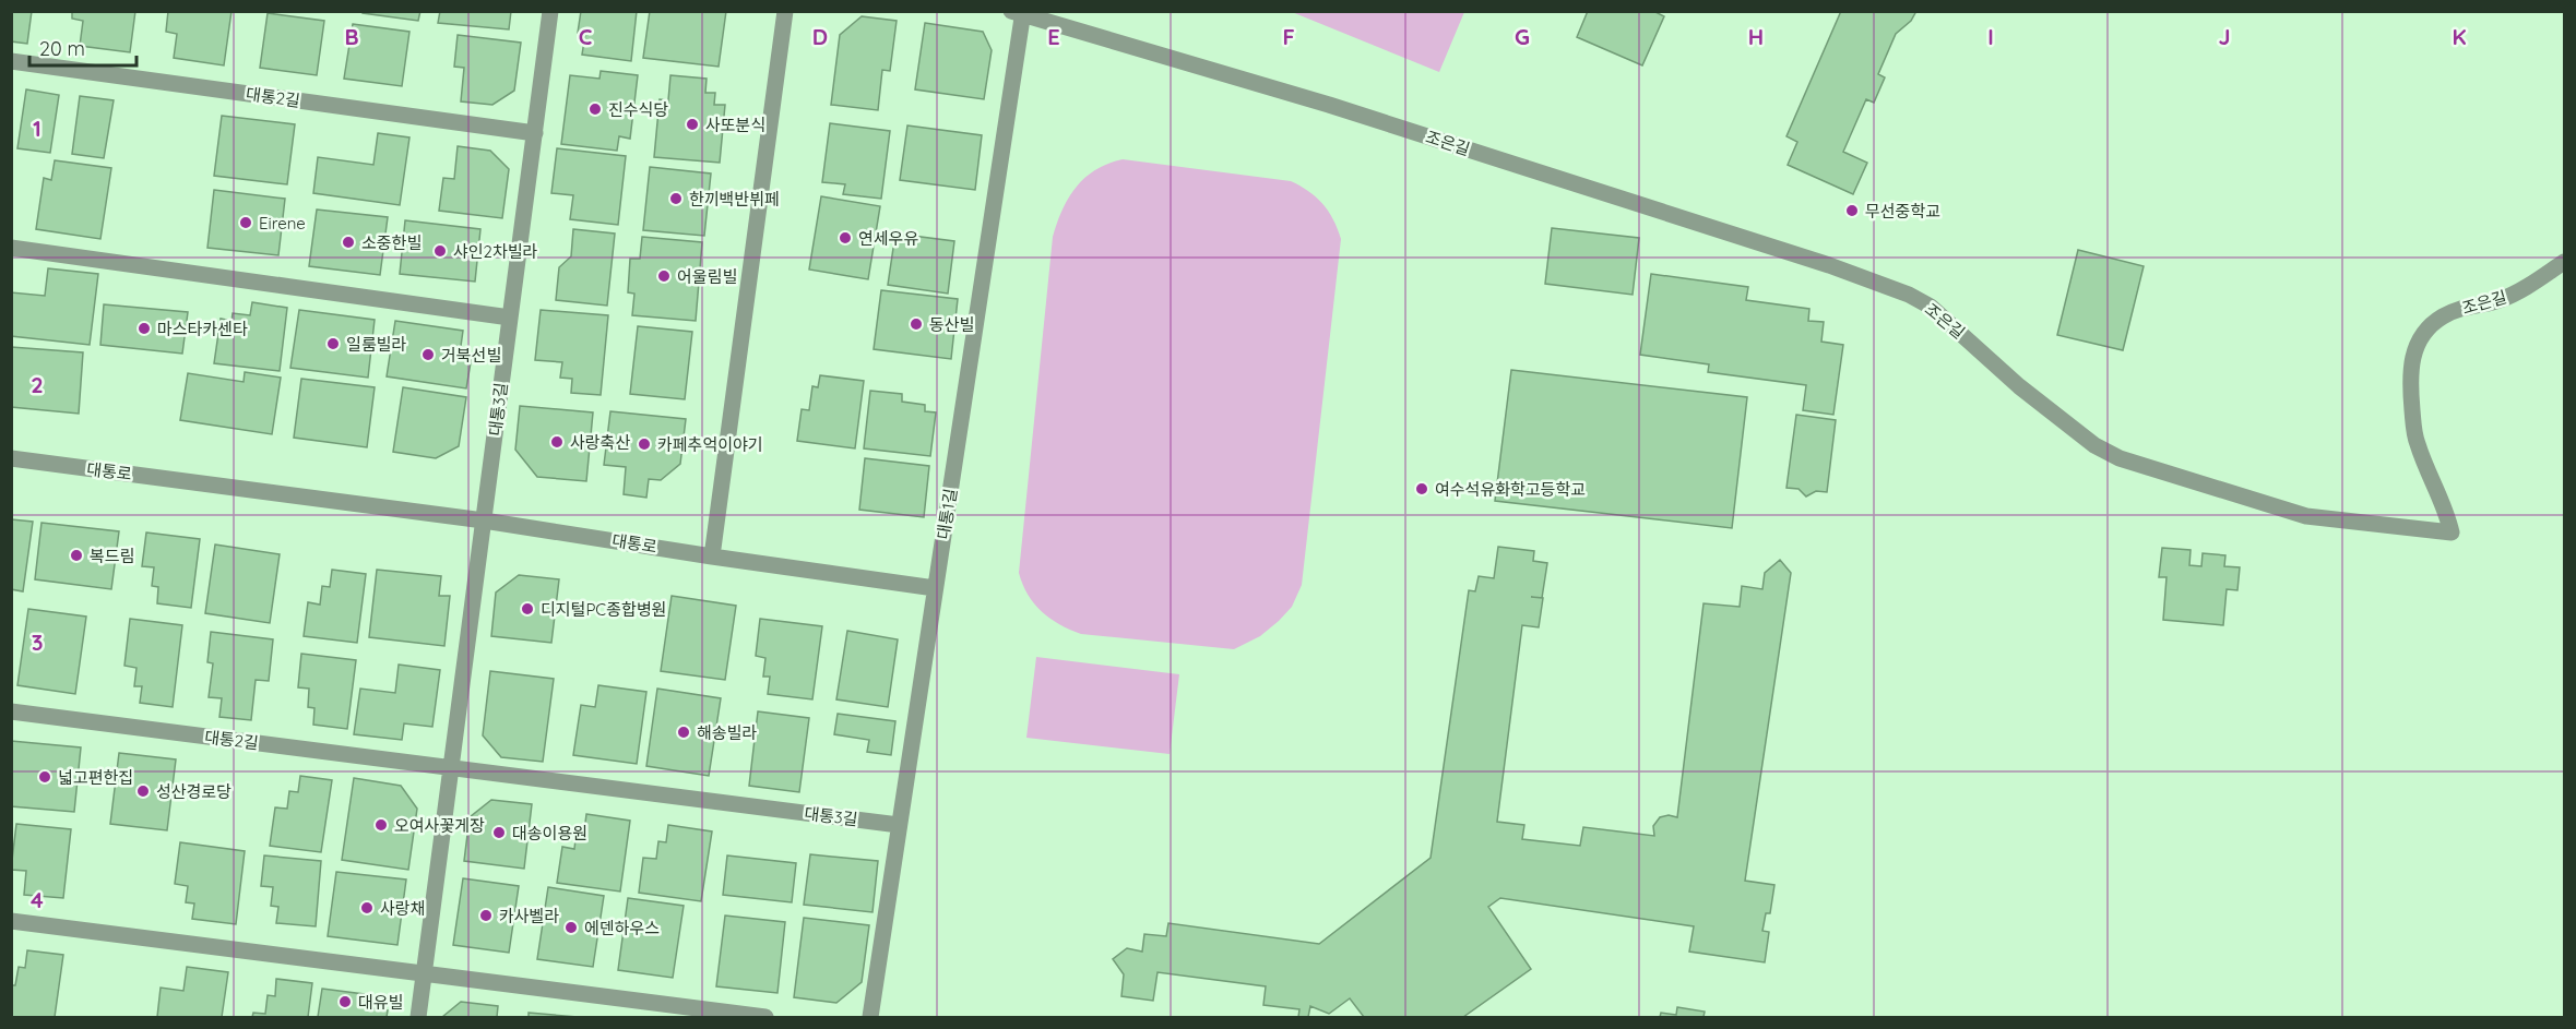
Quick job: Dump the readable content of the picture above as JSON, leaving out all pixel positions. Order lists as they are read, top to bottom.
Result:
{
  "streets": {
    "street": [
      "대통2길",
      "조은길",
      "대통3길",
      "대통로",
      "대통1길"
    ]
  },
  "crossings": [
    ["대통2길", "대통3길"],
    ["조은길", "대통1길"],
    ["대통3길", "대통로"],
    ["대통3길", "대통1길"],
    ["대통로", "대통1길"]
  ],
  "places": [
    "진수식당",
    "사또분식",
    "한끼백반뷔페",
    "무선중학교",
    "Eirene",
    "연세우유",
    "소중한빌",
    "샤인2차빌라",
    "어울림빌",
    "동산빌",
    "마스타카센타",
    "일룸빌라",
    "거북선빌",
    "사랑축산",
    "카페추억이야기",
    "여수석유화학고등학교",
    "복드림",
    "디지털PC종합병원",
    "해송빌라",
    "넓고편한집",
    "성산경로당",
    "오여사꽃게장",
    "대송이용원",
    "사랑채",
    "카사벨라",
    "에덴하우스",
    "대유빌"
  ],
  "scale_bar": "20 m",
  "grid": {
    "columns": [
      "B",
      "C",
      "D",
      "E",
      "F",
      "G",
      "H",
      "I",
      "J",
      "K"
    ],
    "rows": [
      "1",
      "2",
      "3",
      "4"
    ]
  }
}
